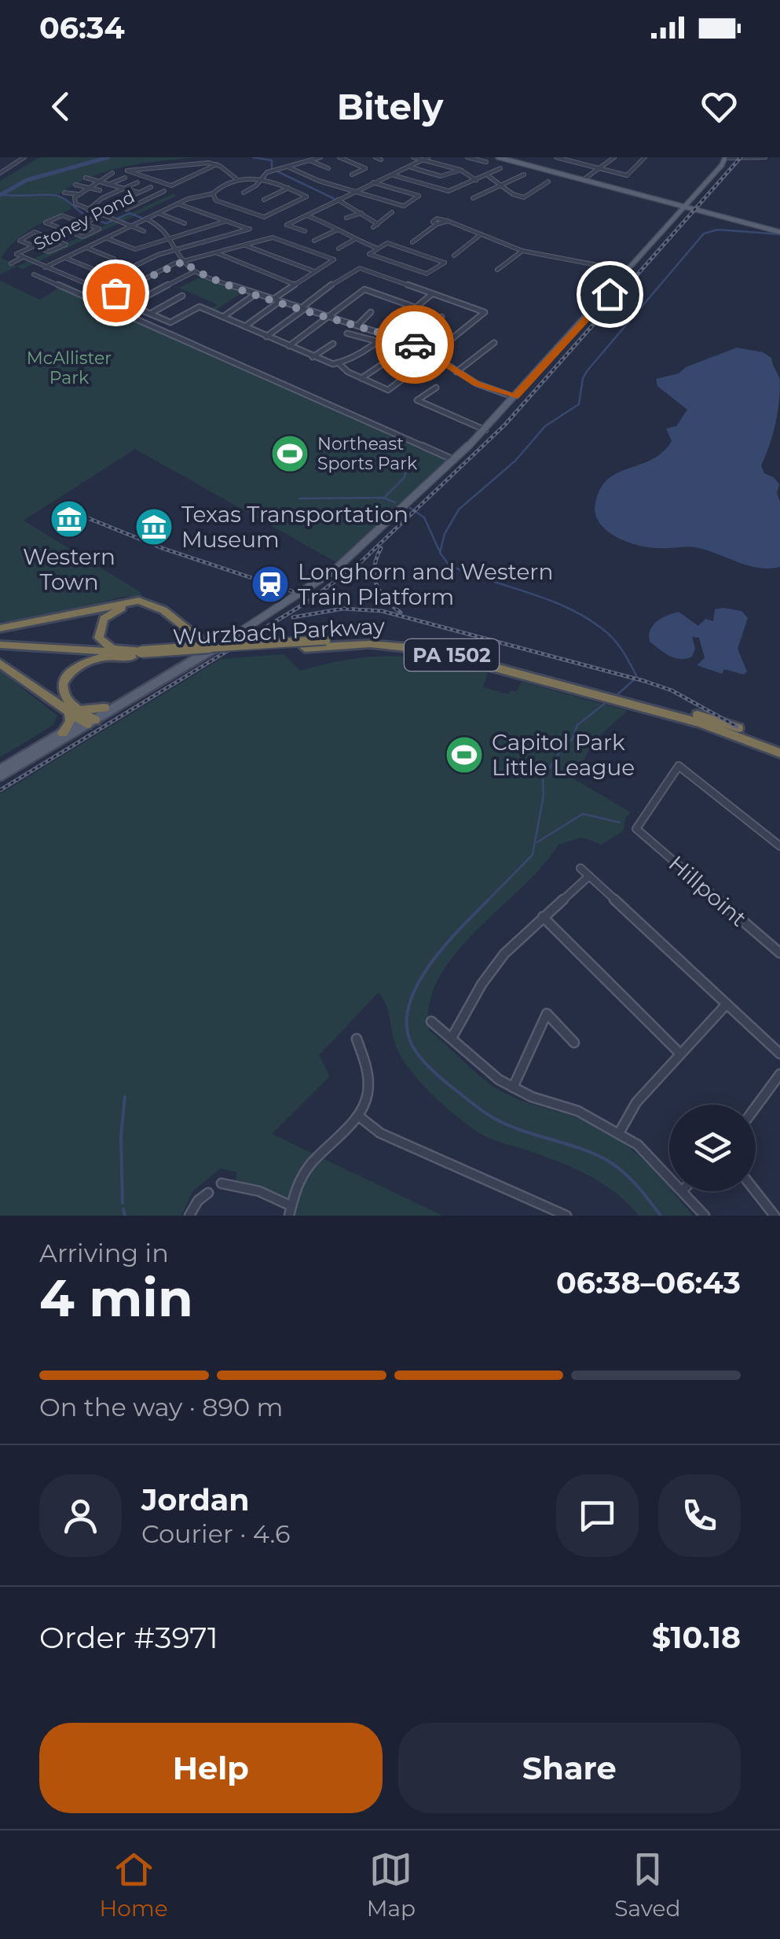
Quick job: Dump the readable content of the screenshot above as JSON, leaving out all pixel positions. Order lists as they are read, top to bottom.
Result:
{
  "streets": {
    "highway": ["Wurzbach Parkway", "PA 1502"],
    "street": ["Stoney Pond", "Hillpoint"]
  },
  "parks": ["McAllister Park"],
  "places": {
    "sports": ["Northeast Sports Park", "Capitol Park Little League"],
    "museum": ["Western Town", "Texas Transportation Museum"],
    "station": ["Longhorn and Western Train Platform"]
  },
  "page": {
    "status": "06:34",
    "header": "Bitely",
    "heading": ["4 min", "Arriving in", "06:38–06:43"],
    "panel": [
      "Jordan",
      "Courier · 4.6",
      "Order #3971",
      "$10.18"
    ],
    "bar": "On the way · 890 m",
    "buttons": ["Help", "Share"],
    "tabs": ["Home", "Map", "Saved"]
  }
}
